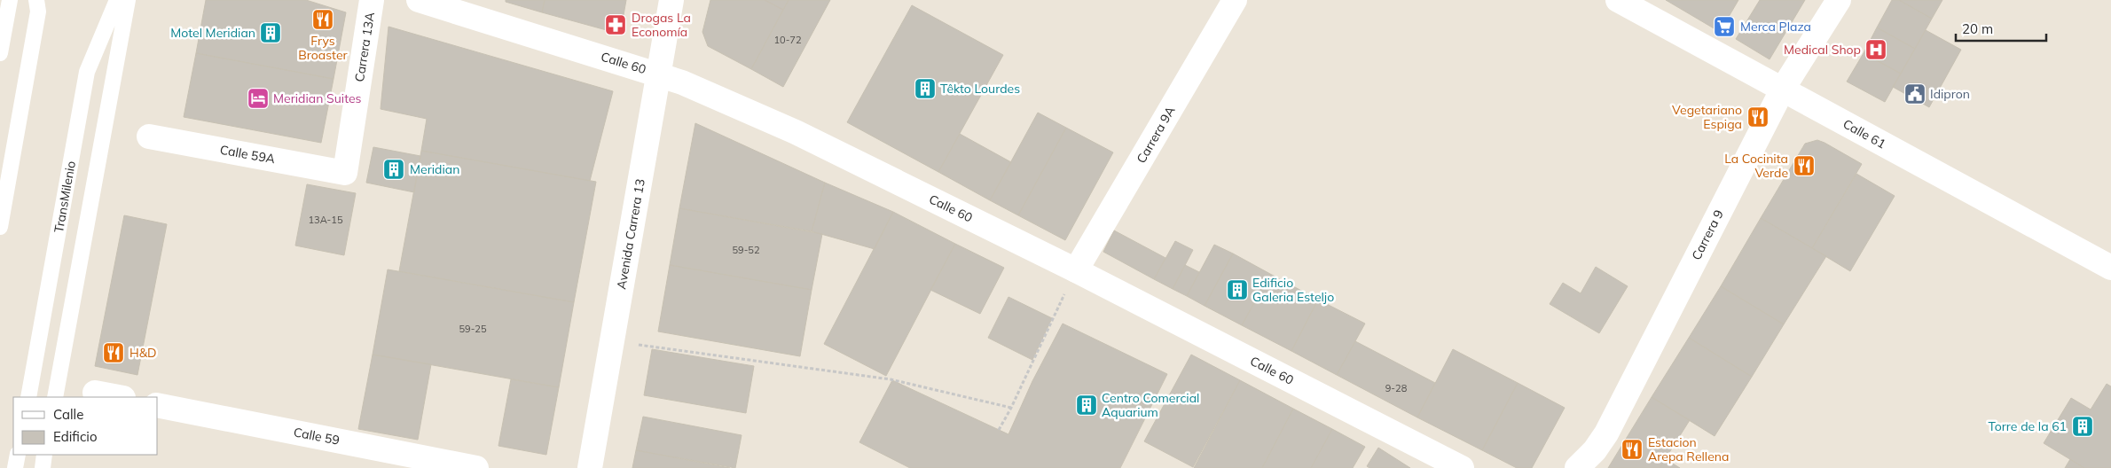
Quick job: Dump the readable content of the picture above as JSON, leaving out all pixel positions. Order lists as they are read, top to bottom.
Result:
{
  "streets": {
    "street": [
      "Carrera 13A",
      "Calle 60",
      "Calle 61",
      "Carrera 9A",
      "Calle 59A",
      "Avenida Carrera 13",
      "Carrera 9",
      "Calle 59"
    ],
    "lane": ["TransMilenio"]
  },
  "crossings": [
    ["Carrera 13A", "Calle 59A"],
    ["Calle 60", "Carrera 9A"],
    ["Calle 60", "Avenida Carrera 13"],
    ["Calle 61", "Carrera 9"]
  ],
  "places": {
    "restaurant": [
      "Frys Broaster",
      "Vegetariano Espiga",
      "La Cocinita Verde",
      "H&D",
      "Estacion Arepa Rellena"
    ],
    "pharmacy": ["Drogas La Economía"],
    "supermarket": ["Merca Plaza"],
    "building": [
      "Motel Meridian",
      "Têkto Lourdes",
      "Meridian",
      "Edificio Galeria Esteljo",
      "Centro Comercial Aquarium",
      "Torre de la 61"
    ],
    "hospital": ["Medical Shop"],
    "public building": ["Idipron"],
    "hotel": ["Meridian Suites"]
  },
  "house_numbers": [
    "10-72",
    "13A-15",
    "59-52",
    "59-25",
    "9-28"
  ],
  "legend": ["Calle", "Edificio"],
  "scale_bar": "20 m"
}
